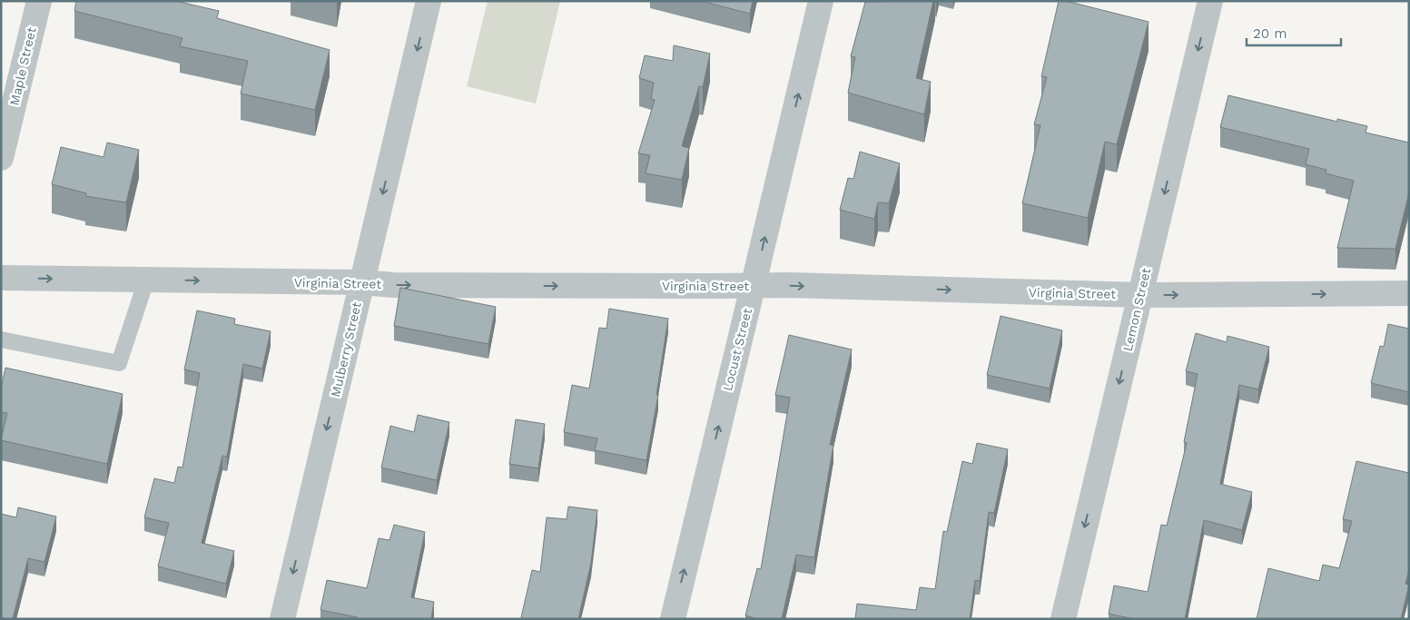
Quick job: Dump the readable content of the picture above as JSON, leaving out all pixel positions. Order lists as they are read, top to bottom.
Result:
{
  "streets": {
    "street": [
      "Maple Street",
      "Virginia Street",
      "Lemon Street",
      "Mulberry Street",
      "Locust Street"
    ]
  },
  "crossings": [
    ["Virginia Street", "Lemon Street"],
    ["Virginia Street", "Mulberry Street"],
    ["Virginia Street", "Locust Street"]
  ],
  "one_way": [
    "Virginia Street",
    "Lemon Street",
    "Mulberry Street",
    "Locust Street"
  ],
  "scale_bar": "20 m"
}
